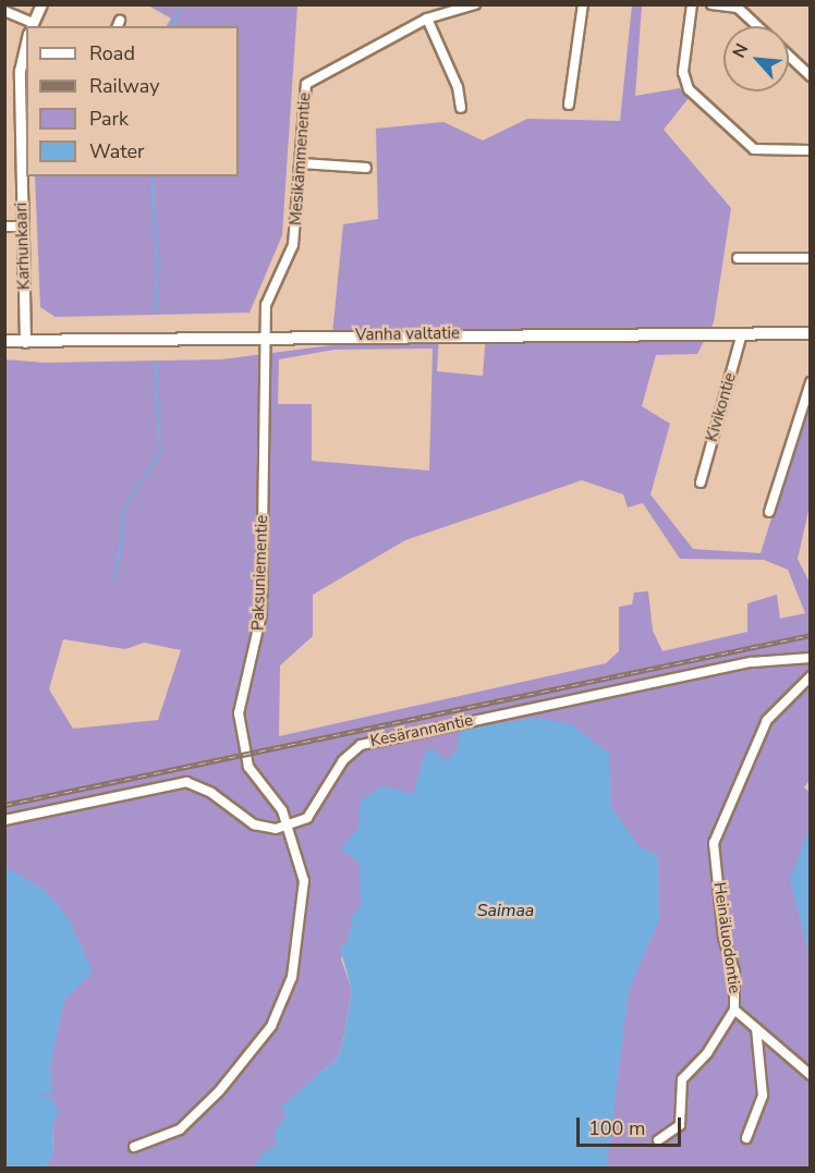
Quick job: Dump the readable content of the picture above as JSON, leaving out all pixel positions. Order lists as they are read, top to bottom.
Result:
{
  "streets": {
    "main road": ["Vanha valtatie"],
    "street": [
      "Mesikämmenentie",
      "Karhunkaari",
      "Kivikontie",
      "Paksuniementie",
      "Kesärannantie",
      "Heinäluodontie"
    ]
  },
  "crossings": [
    ["Mesikämmenentie", "Vanha valtatie"],
    ["Mesikämmenentie", "Paksuniementie"],
    ["Karhunkaari", "Vanha valtatie"],
    ["Vanha valtatie", "Kivikontie"],
    ["Vanha valtatie", "Paksuniementie"],
    ["Paksuniementie", "Kesärannantie"]
  ],
  "water": ["Saimaa"],
  "legend": [
    "Road",
    "Railway",
    "Park",
    "Water"
  ],
  "scale_bar": "100 m",
  "north": "top left"
}
